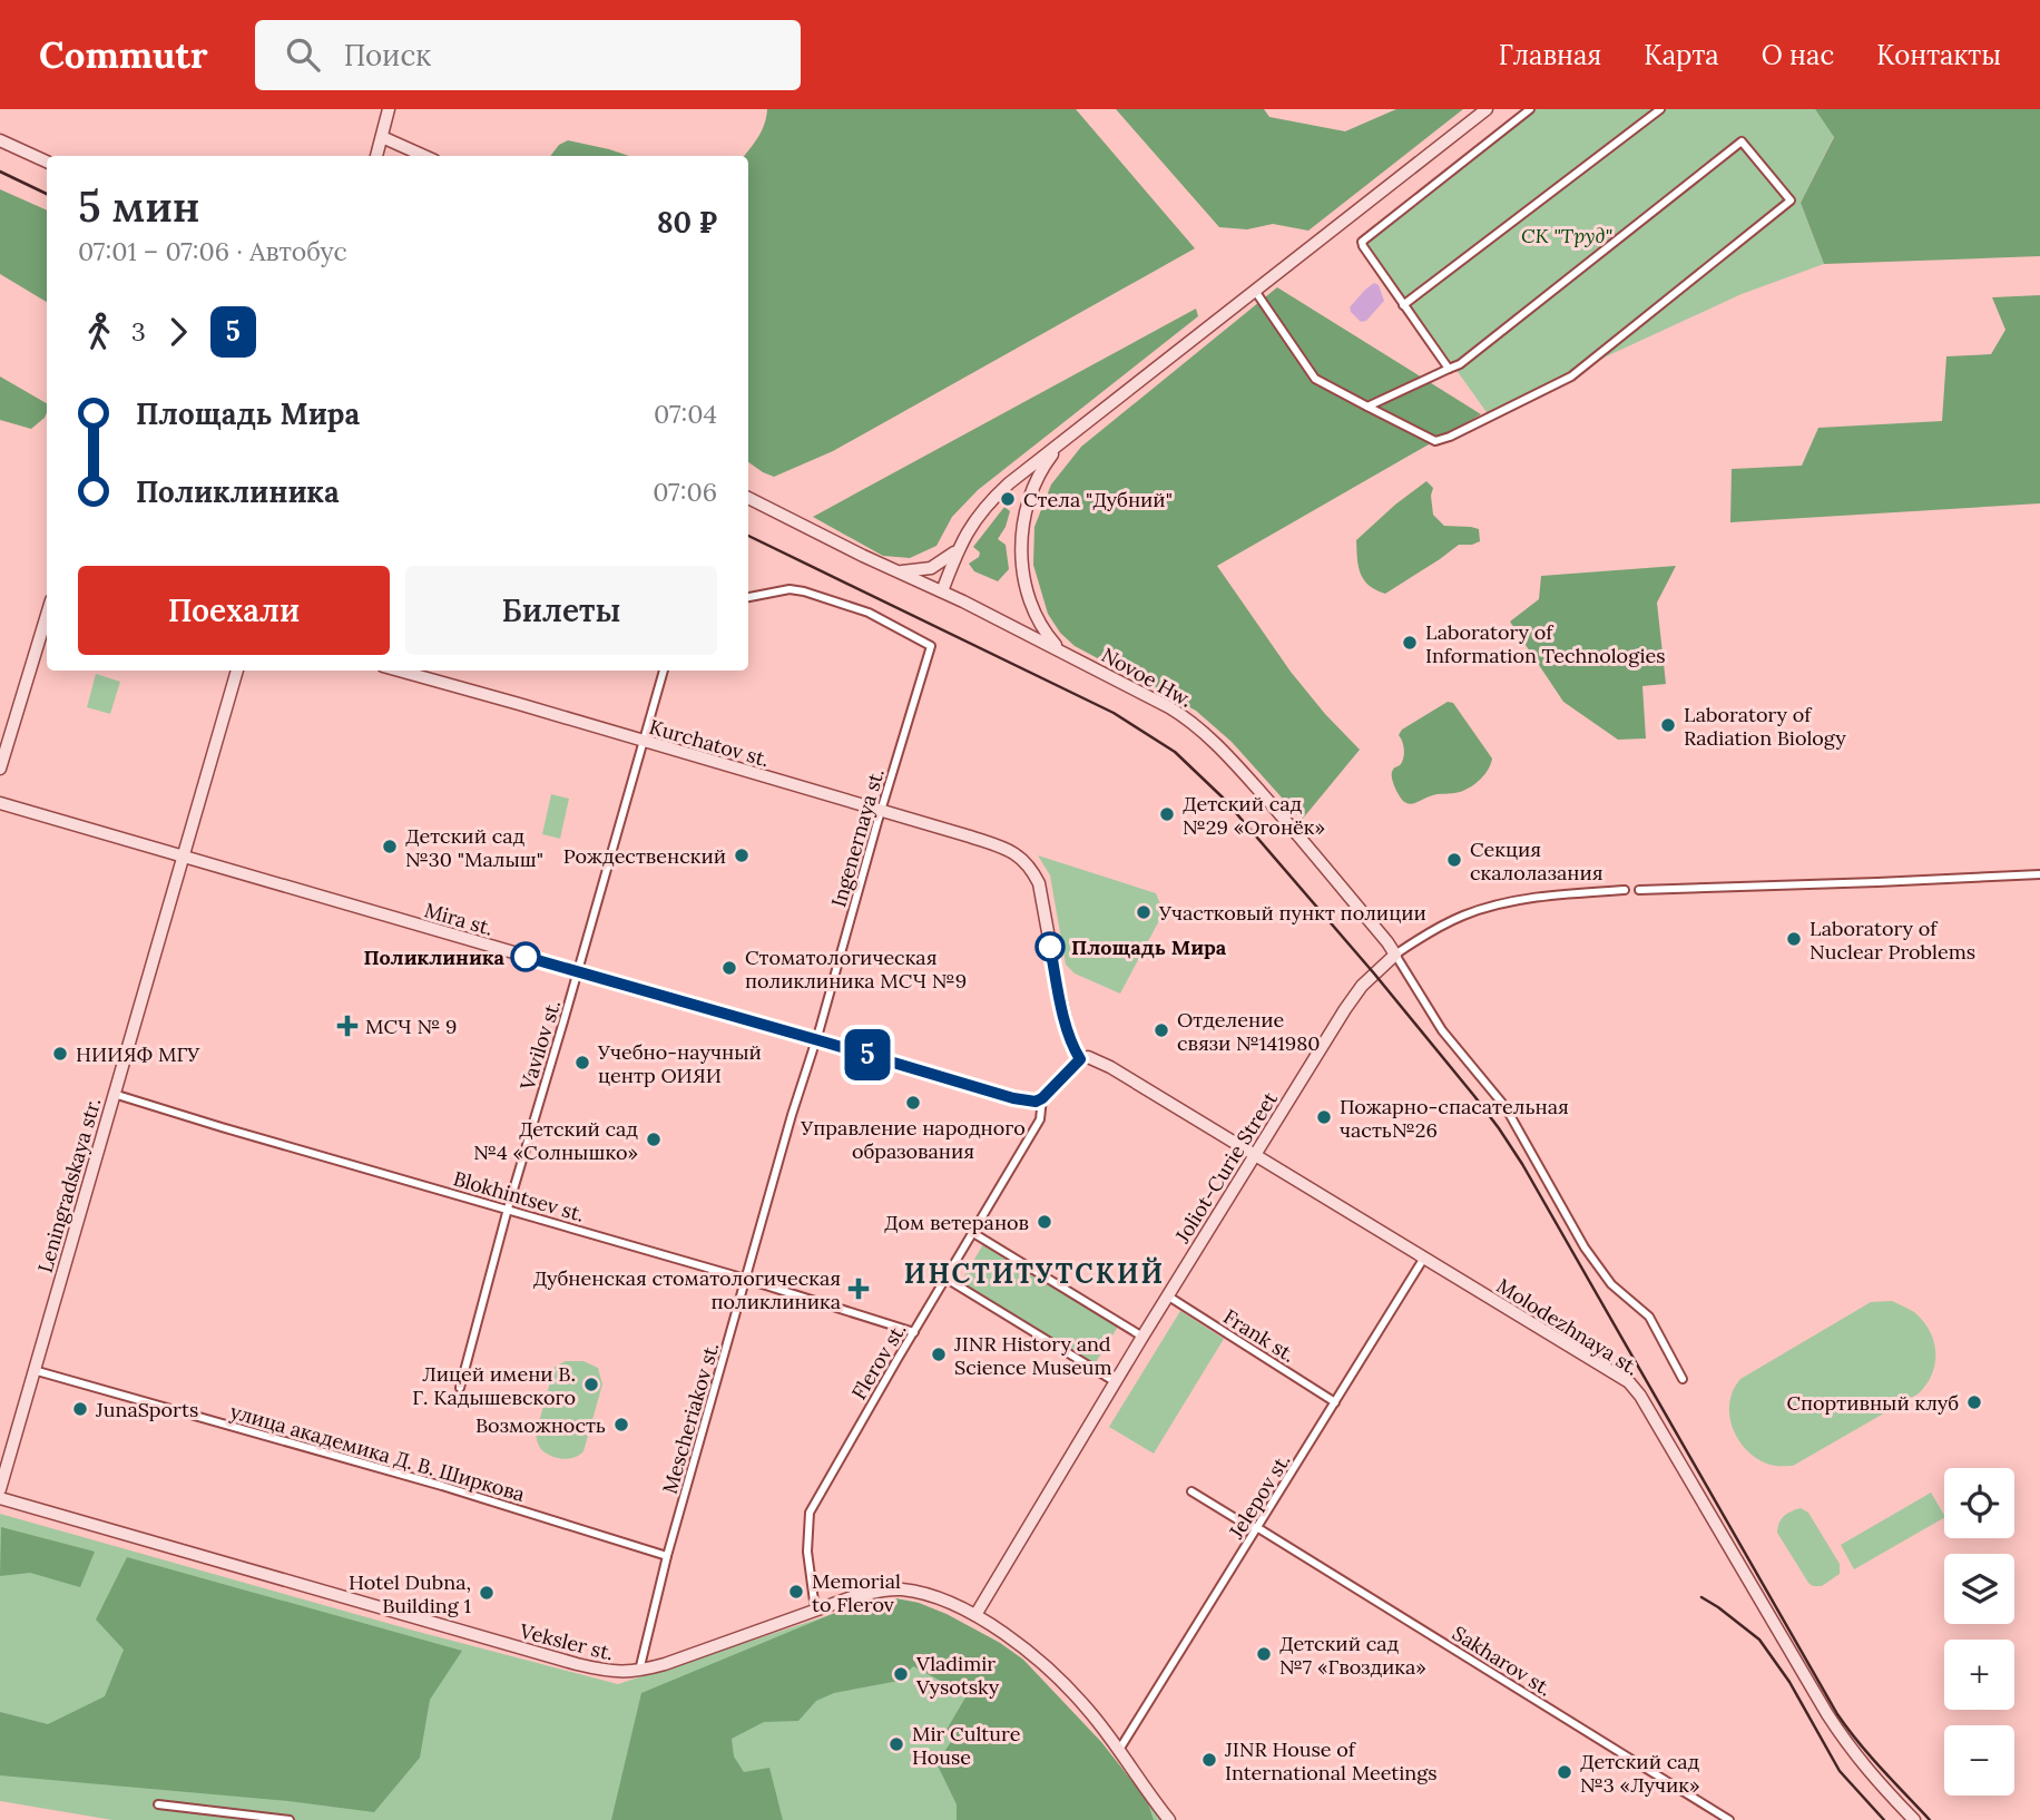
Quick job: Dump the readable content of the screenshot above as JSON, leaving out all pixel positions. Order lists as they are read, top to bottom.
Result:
{
  "streets": {
    "main road": [
      "Novoe Hw.",
      "Kurchatov st.",
      "Mira st.",
      "Joliot-Curie Street",
      "Leningradskaya str.",
      "Molodezhnaya st.",
      "Veksler st."
    ],
    "street": [
      "Ingenernaya st.",
      "Vavilov st.",
      "Blokhintsev st.",
      "Frank st.",
      "Flerov st.",
      "Mescheriakov st.",
      "улица академика Д. В. Ширкова",
      "Jelepov st.",
      "Sakharov st."
    ]
  },
  "crossings": [
    ["Novoe Hw.", "Joliot-Curie Street"],
    ["Kurchatov st.", "Ingenernaya st."],
    ["Kurchatov st.", "Vavilov st."],
    ["Kurchatov st.", "Molodezhnaya st."],
    ["Ingenernaya st.", "Mira st."],
    ["Ingenernaya st.", "Mescheriakov st."],
    ["Mira st.", "Vavilov st."],
    ["Mira st.", "Leningradskaya str."],
    ["Mira st.", "Flerov st."],
    ["Mira st.", "Mescheriakov st."],
    ["Vavilov st.", "Blokhintsev st."],
    ["Joliot-Curie Street", "Molodezhnaya st."],
    ["Joliot-Curie Street", "Frank st."],
    ["Joliot-Curie Street", "Veksler st."],
    ["Leningradskaya str.", "Blokhintsev st."],
    ["Leningradskaya str.", "улица академика Д. В. Ширкова"],
    ["Blokhintsev st.", "Flerov st."],
    ["Blokhintsev st.", "Mescheriakov st."],
    ["Molodezhnaya st.", "Jelepov st."],
    ["Frank st.", "Jelepov st."],
    ["Flerov st.", "Veksler st."],
    ["Mescheriakov st.", "улица академика Д. В. Ширкова"],
    ["Mescheriakov st.", "Veksler st."],
    ["Jelepov st.", "Veksler st."],
    ["Jelepov st.", "Sakharov st."]
  ],
  "districts": ["ИНСТИТУТСКИЙ"],
  "parks": ["СК \"Труд\""],
  "places": {
    "other": [
      "Стела \"Дубний\"",
      "Laboratory of Information Technologies",
      "Laboratory of Radiation Biology",
      "Детский сад №29 «Огонёк»",
      "Детский сад №30 \"Малыш\"",
      "Рождественский",
      "Секция скалолазания",
      "Участковый пункт полиции",
      "Laboratory of Nuclear Problems",
      "Площадь Мира",
      "Поликлиника",
      "Стоматологическая поликлиника МСЧ №9",
      "Отделение связи №141980",
      "НИИЯФ МГУ",
      "Учебно-научный центр ОИЯИ",
      "Управление народного образования",
      "Пожарно-спасательная часть№26",
      "Детский сад №4 «Солнышко»",
      "Дом ветеранов",
      "JINR History and Science Museum",
      "Лицей имени В. Г. Кадышевского",
      "Спортивный клуб",
      "JunaSports",
      "Возможность",
      "Memorial to Flerov",
      "Hotel Dubna, Building 1",
      "Детский сад №7 «Гвоздика»",
      "Vladimir Vysotsky",
      "Mir Culture House",
      "JINR House of International Meetings",
      "Детский сад №3 «Лучик»"
    ],
    "health": ["МСЧ № 9", "Дубненская стоматологическая поликлиника"]
  },
  "lines": ["bus line 5"],
  "page": {
    "header": "Commutr",
    "search": "Поиск",
    "nav": [
      "Главная",
      "Карта",
      "О нас",
      "Контакты"
    ],
    "on_map": "5",
    "heading": ["5 мин", "07:01 – 07:06 · Автобус", "80 ₽"],
    "legs": ["3", "5"],
    "list": [
      {
        "name": "Площадь Мира",
        "value": "07:04"
      },
      {
        "name": "Поликлиника",
        "value": "07:06"
      }
    ],
    "buttons": ["Поехали", "Билеты"],
    "map_buttons": ["+", "−"]
  }
}
